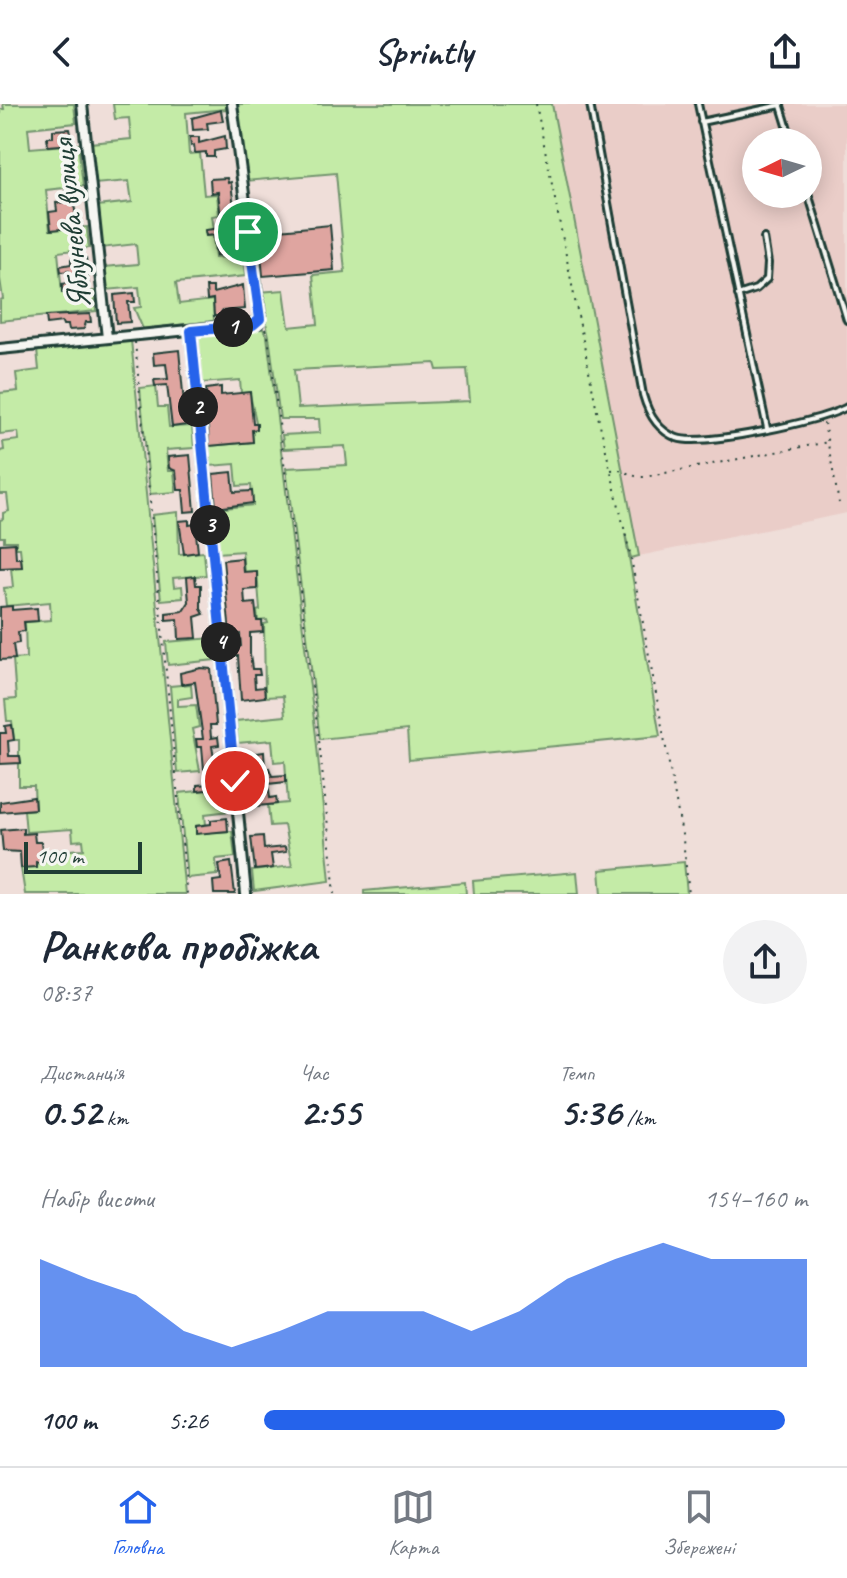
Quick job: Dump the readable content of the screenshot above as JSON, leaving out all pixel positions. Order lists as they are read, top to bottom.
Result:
{
  "streets": {
    "street": ["Яблунева вулиця"]
  },
  "scale_bar": "100 m",
  "north": "left",
  "page": {
    "header": "Sprintly",
    "pins": [
      "1",
      "2",
      "3",
      "4"
    ],
    "scale": "100 m",
    "heading": ["Ранкова пробіжка", "08:37"],
    "stats": [
      ["Дистанція", "0.52 km"],
      ["Час", "2:55"],
      ["Темп", "5:36 /km"]
    ],
    "chart": ["Набір висоти", "154–160 m"],
    "list": [
      {
        "name": "100 m",
        "note": "5:26"
      }
    ],
    "tabs": ["Головна", "Карта", "Збережені"]
  }
}
